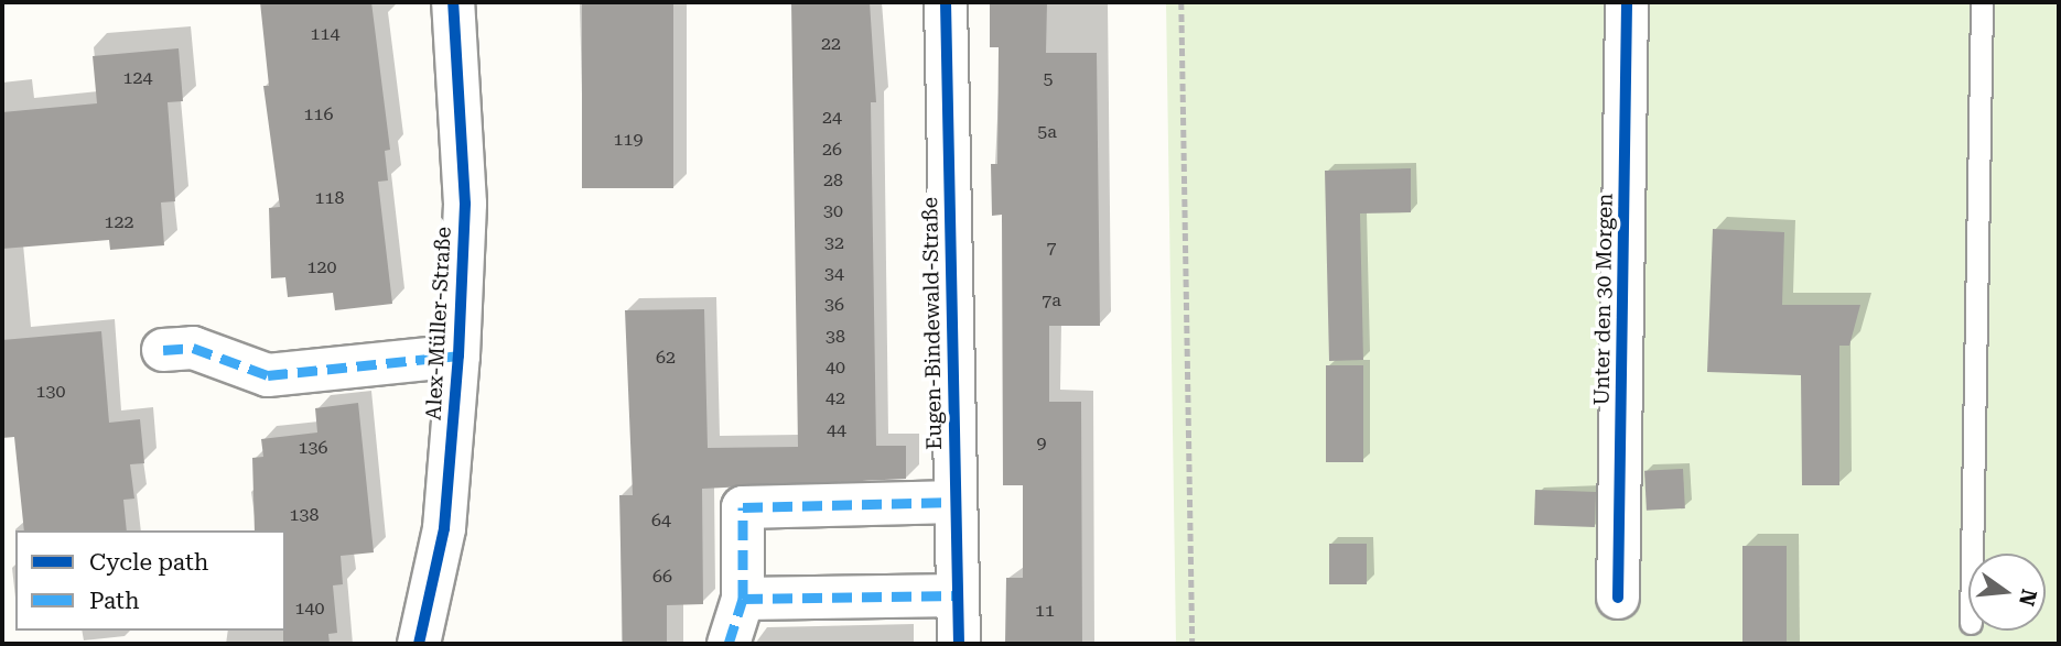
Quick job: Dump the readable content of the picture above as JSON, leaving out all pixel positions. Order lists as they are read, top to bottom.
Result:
{
  "streets": {
    "street": ["Unter den 30 Morgen", "Alex-Müller-Straße", "Eugen-Bindewald-Straße"]
  },
  "house_numbers": [
    "114",
    "22",
    "124",
    "5",
    "116",
    "24",
    "5a",
    "119",
    "26",
    "28",
    "118",
    "30",
    "122",
    "32",
    "7",
    "120",
    "34",
    "7a",
    "36",
    "38",
    "62",
    "40",
    "130",
    "42",
    "44",
    "9",
    "136",
    "138",
    "64",
    "66",
    "140",
    "11"
  ],
  "legend": ["Cycle path", "Path"],
  "north": "right"
}
